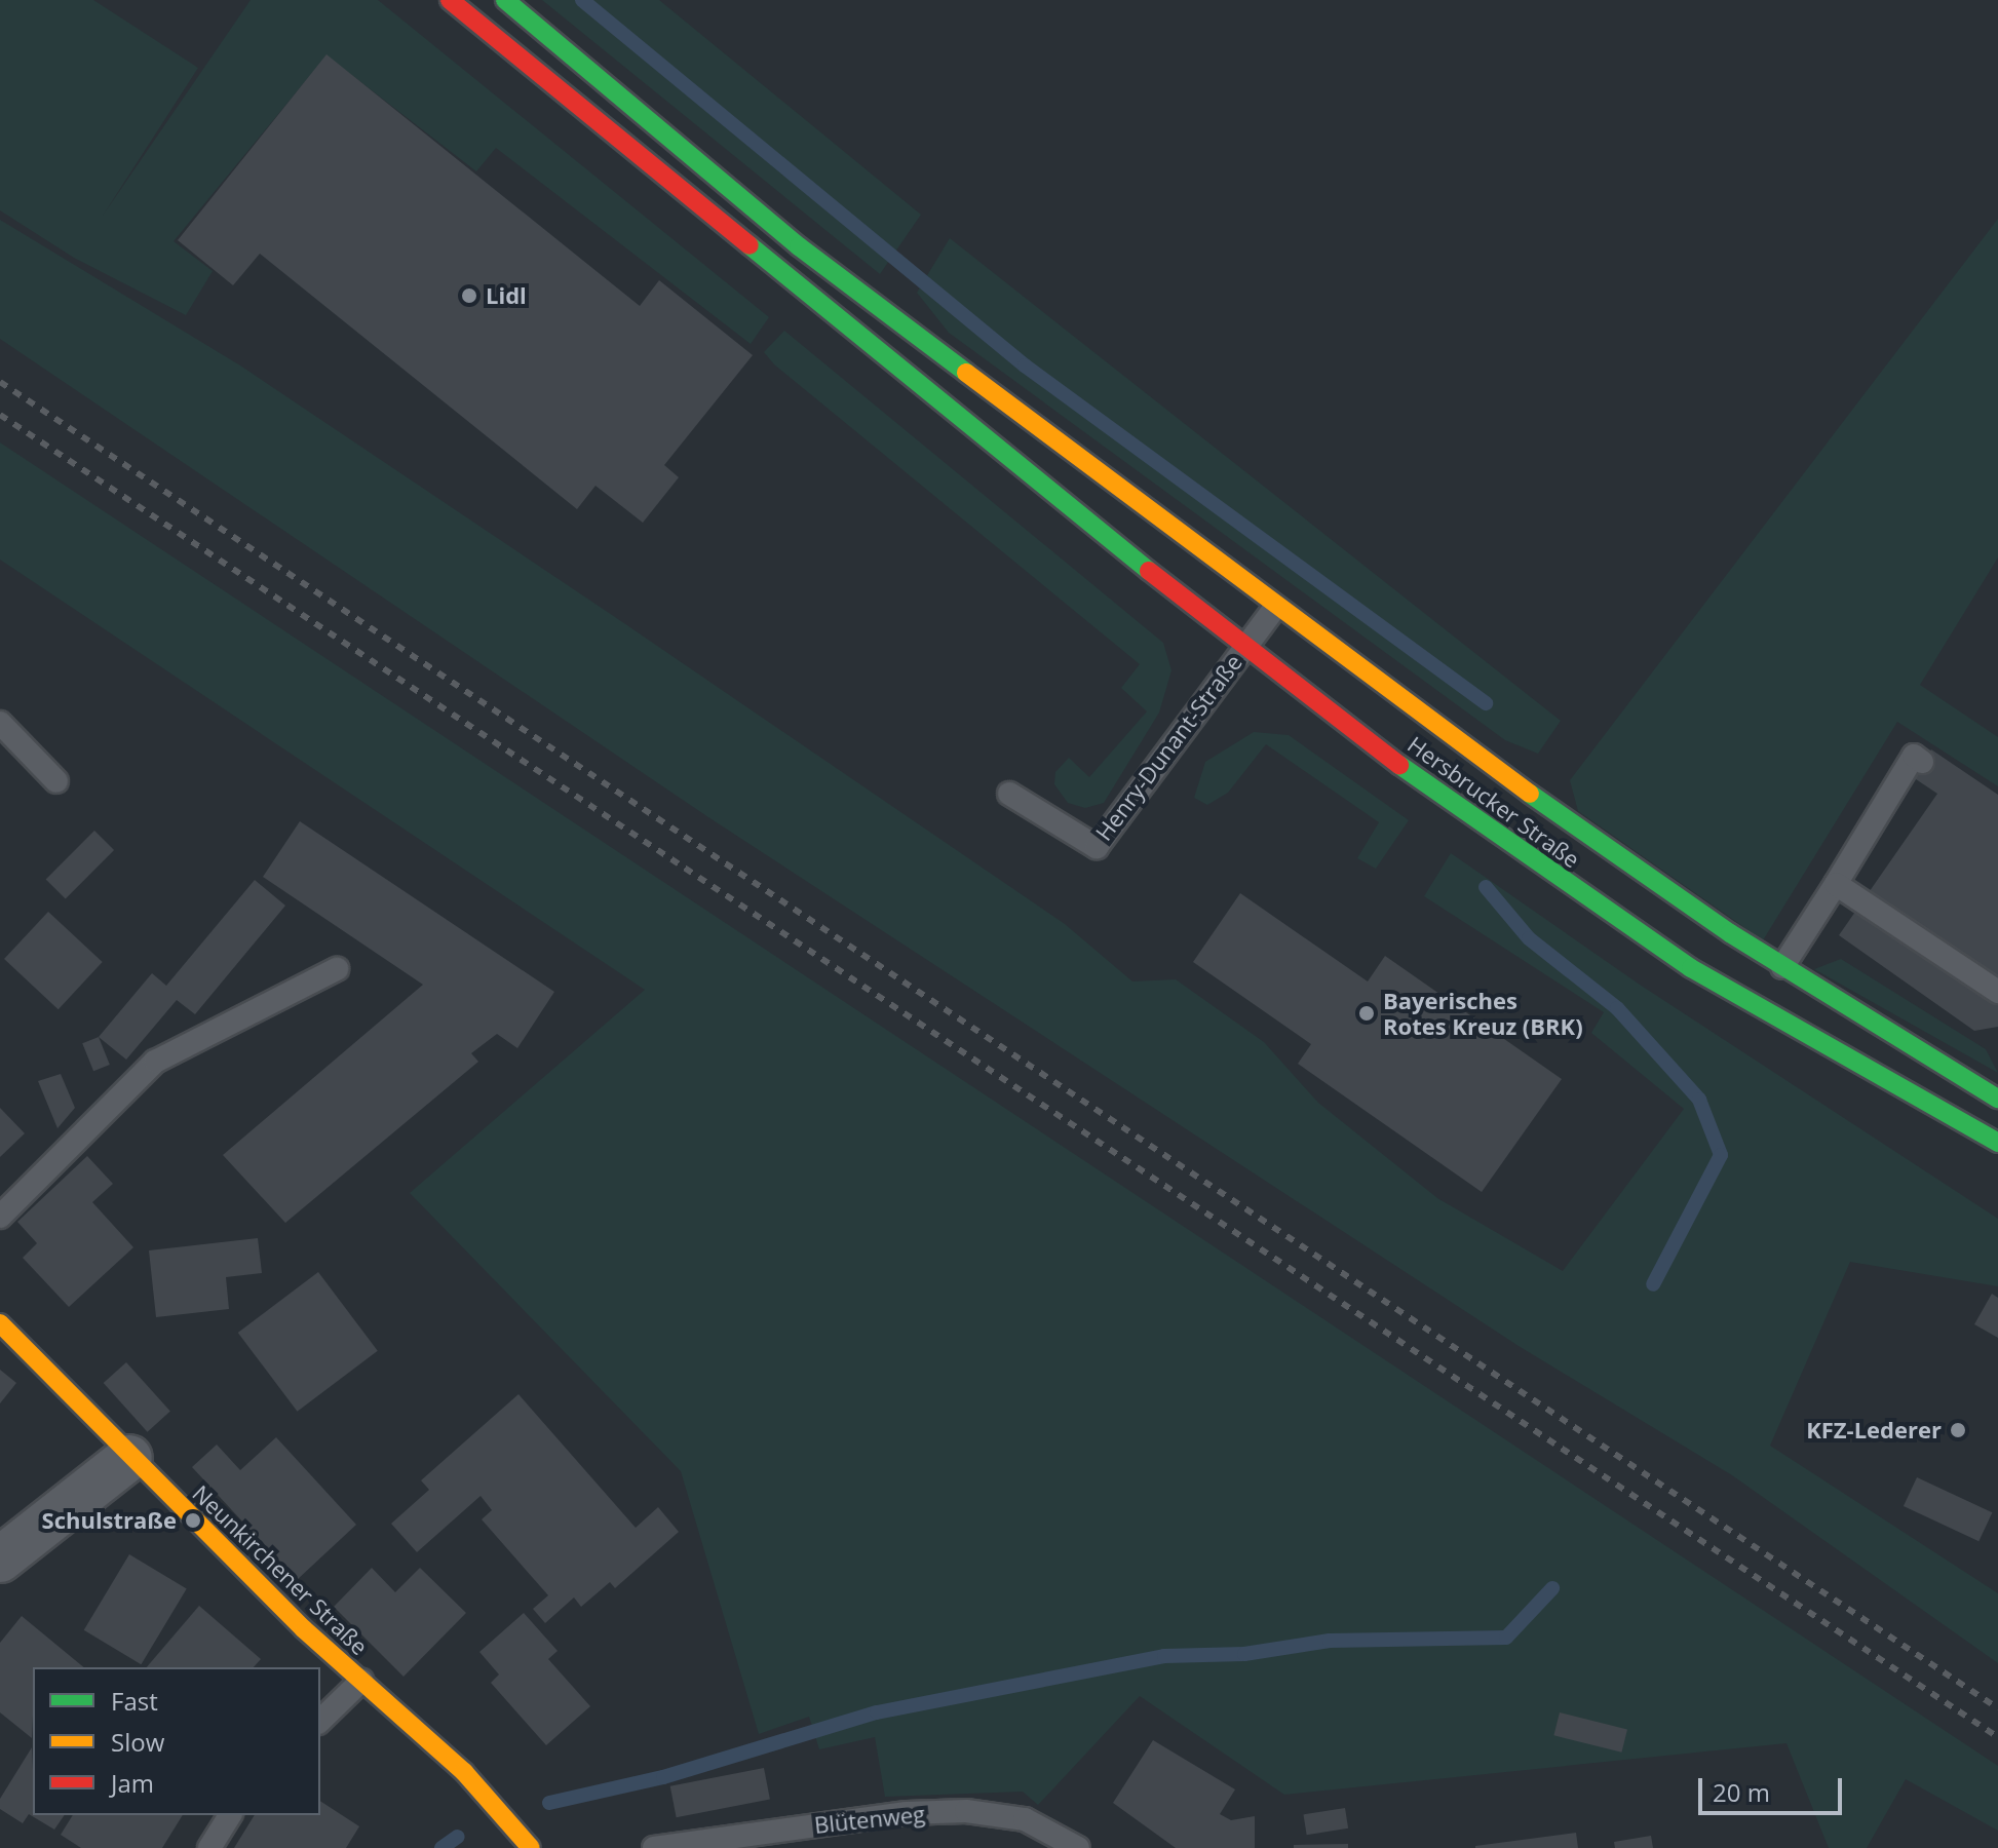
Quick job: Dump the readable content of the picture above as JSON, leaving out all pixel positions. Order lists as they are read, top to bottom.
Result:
{
  "streets": {
    "main road": ["Hersbrucker Straße", "Neunkirchener Straße"],
    "lane": ["Henry-Dunant-Straße", "Blütenweg"]
  },
  "crossings": [
    ["Henry-Dunant-Straße", "Hersbrucker Straße"]
  ],
  "places": [
    "Lidl",
    "Bayerisches Rotes Kreuz (BRK)",
    "KFZ-Lederer",
    "Schulstraße"
  ],
  "legend": ["Fast", "Slow", "Jam"],
  "scale_bar": "20 m"
}
